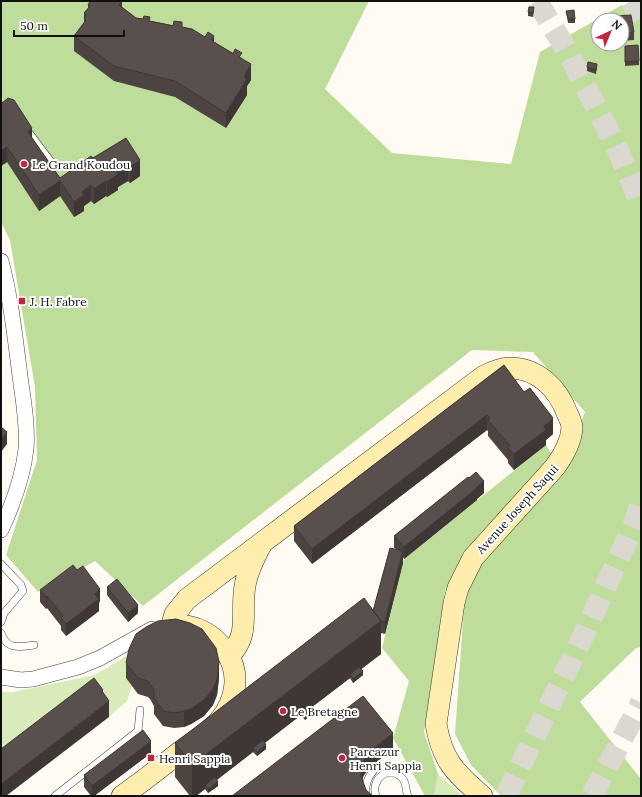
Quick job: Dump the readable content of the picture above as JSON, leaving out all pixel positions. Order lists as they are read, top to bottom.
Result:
{
  "streets": {
    "street": ["Avenue Joseph Saqui"]
  },
  "places": {
    "other": ["Le Grand Koudou", "Le Bretagne", "Parcazur Henri Sappia"],
    "transit": ["J. H. Fabre", "Henri Sappia"]
  },
  "scale_bar": "50 m",
  "north": "top right"
}
